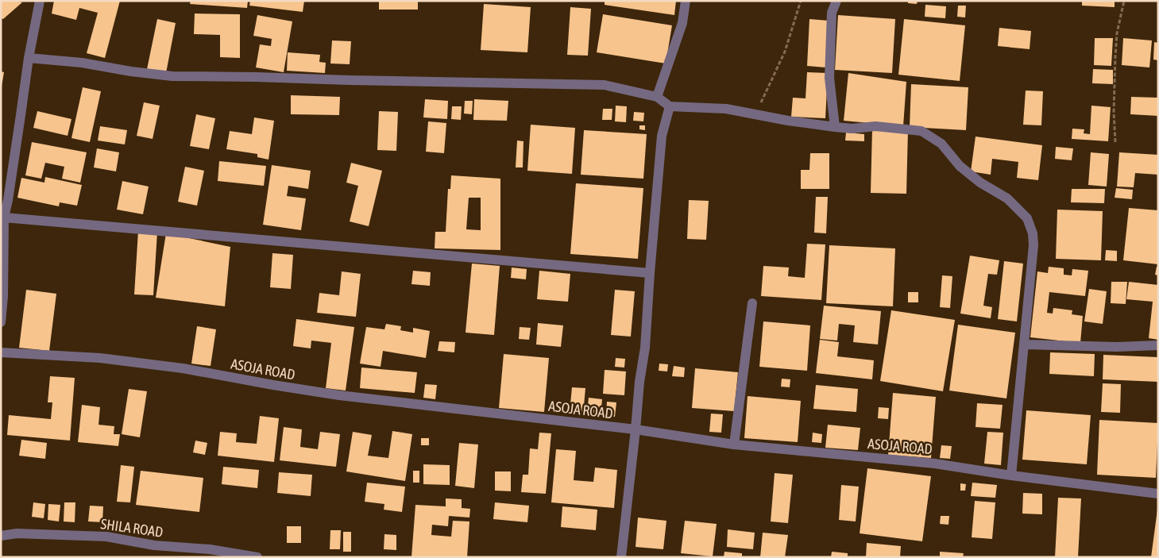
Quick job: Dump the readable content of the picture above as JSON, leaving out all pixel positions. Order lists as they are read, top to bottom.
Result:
{
  "streets": {
    "street": ["ASOJA ROAD", "SHILA ROAD"]
  }
}
